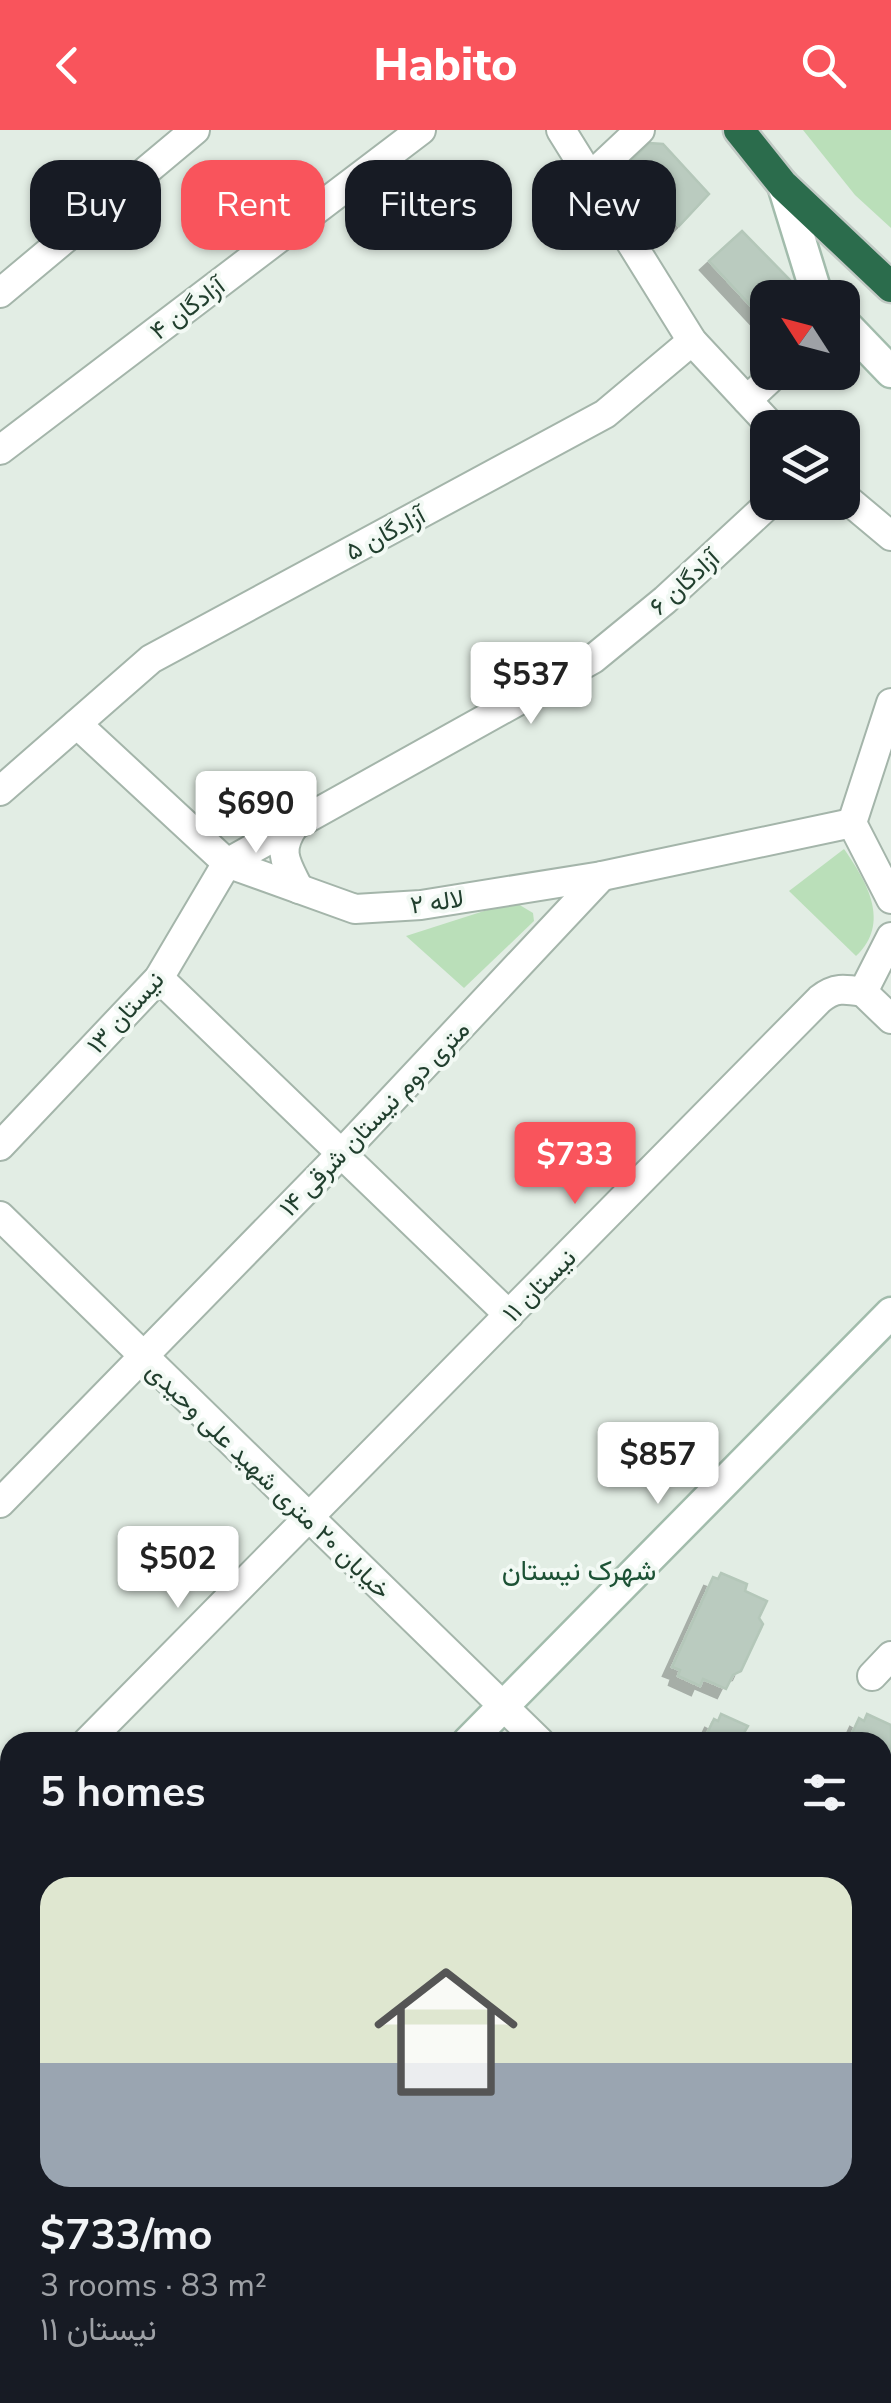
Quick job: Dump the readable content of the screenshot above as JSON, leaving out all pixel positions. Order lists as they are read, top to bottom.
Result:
{
  "streets": {
    "street": [
      "آزادگان ۴",
      "آزادگان ۵",
      "آزادگان ۶",
      "لاله ۲",
      "نیستان ۱۳",
      "۱۴ متری دوم نیستان شرقی",
      "نیستان ۱۱",
      "خیابان ۲۰ متری شهید علی وحیدی"
    ]
  },
  "crossings": [
    ["آزادگان ۵", "لاله ۲"],
    ["آزادگان ۶", "لاله ۲"],
    ["آزادگان ۶", "نیستان ۱۳"],
    ["لاله ۲", "نیستان ۱۳"],
    ["لاله ۲", "۱۴ متری دوم نیستان شرقی"],
    ["۱۴ متری دوم نیستان شرقی", "خیابان ۲۰ متری شهید علی وحیدی"],
    ["نیستان ۱۱", "خیابان ۲۰ متری شهید علی وحیدی"]
  ],
  "districts": ["شهرک نیستان"],
  "north": "top left",
  "page": {
    "header": "Habito",
    "chip": [
      "Buy",
      "Rent",
      "Filters",
      "New"
    ],
    "price": [
      "$537",
      "$690",
      "$733",
      "$857",
      "$502"
    ],
    "heading": "5 homes",
    "list": [
      {
        "name": "$733/mo",
        "note": "3 rooms · 83 m² · نیستان ۱۱"
      }
    ]
  }
}
